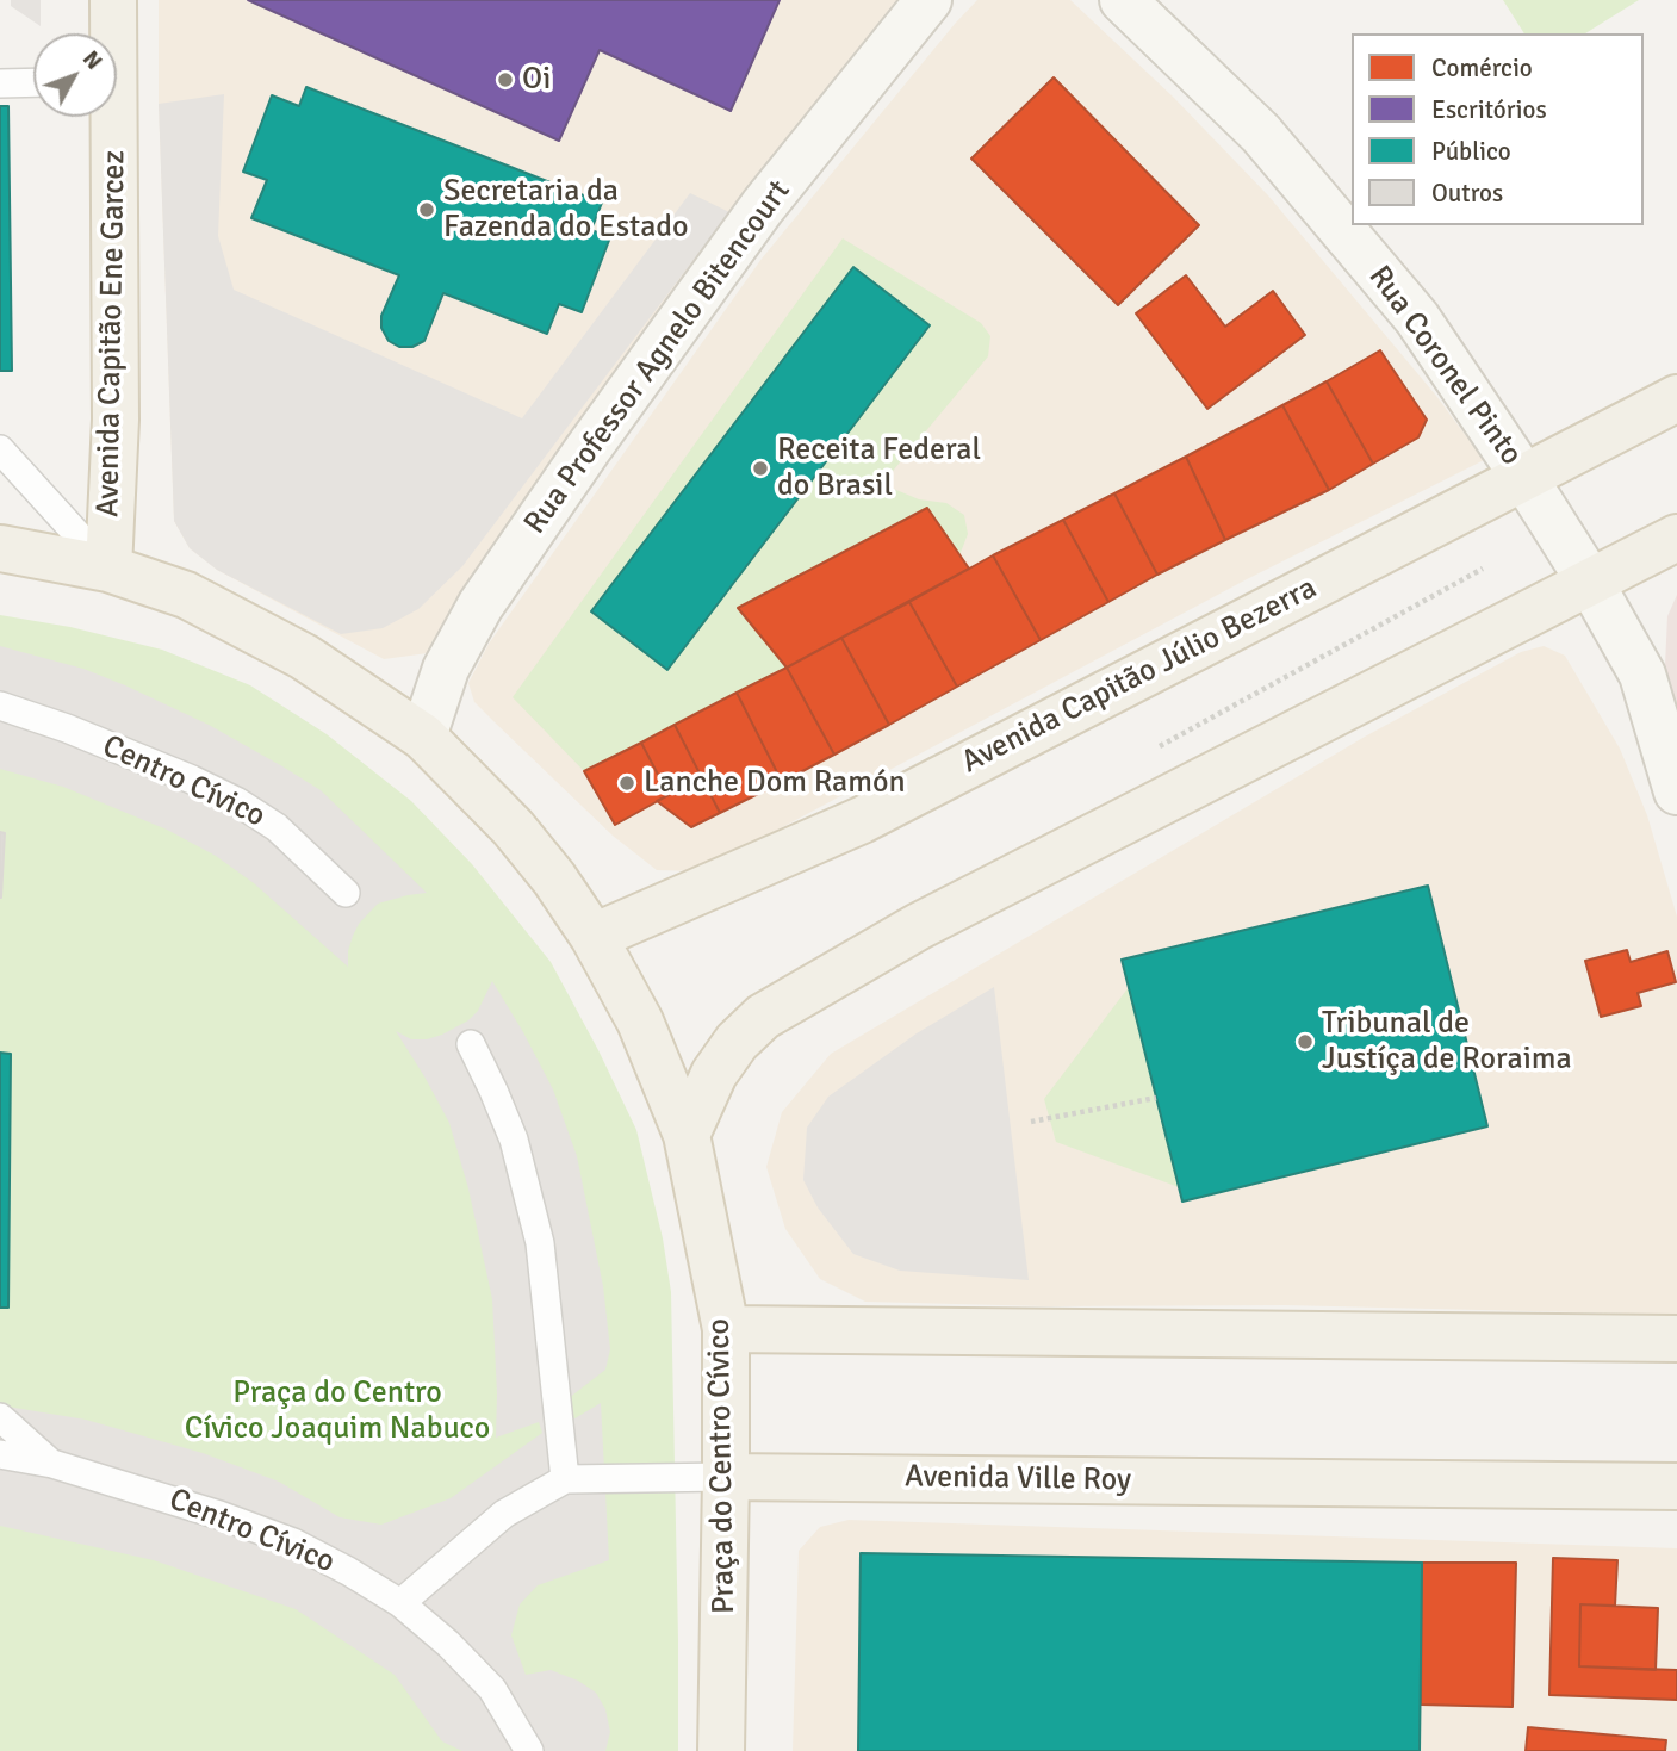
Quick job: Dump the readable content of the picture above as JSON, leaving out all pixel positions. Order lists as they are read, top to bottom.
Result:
{
  "streets": {
    "main road": [
      "Avenida Capitão Ene Garcez",
      "Avenida Capitão Júlio Bezerra",
      "Praça do Centro Cívico",
      "Avenida Ville Roy"
    ],
    "street": ["Rua Professor Agnelo Bitencourt", "Rua Coronel Pinto"],
    "lane": ["Centro Cívico"]
  },
  "crossings": [
    ["Avenida Capitão Ene Garcez", "Praça do Centro Cívico"],
    ["Rua Professor Agnelo Bitencourt", "Praça do Centro Cívico"],
    ["Rua Coronel Pinto", "Avenida Capitão Júlio Bezerra"],
    ["Avenida Capitão Júlio Bezerra", "Praça do Centro Cívico"],
    ["Centro Cívico", "Avenida Ville Roy"],
    ["Praça do Centro Cívico", "Avenida Ville Roy"]
  ],
  "parks": ["Praça do Centro Cívico Joaquim Nabuco"],
  "places": [
    "Oi",
    "Secretaria da Fazenda do Estado",
    "Receita Federal do Brasil",
    "Lanche Dom Ramón",
    "Tribunal de Justíça de Roraima"
  ],
  "legend": [
    "Comércio",
    "Escritórios",
    "Público",
    "Outros"
  ],
  "north": "top right"
}
